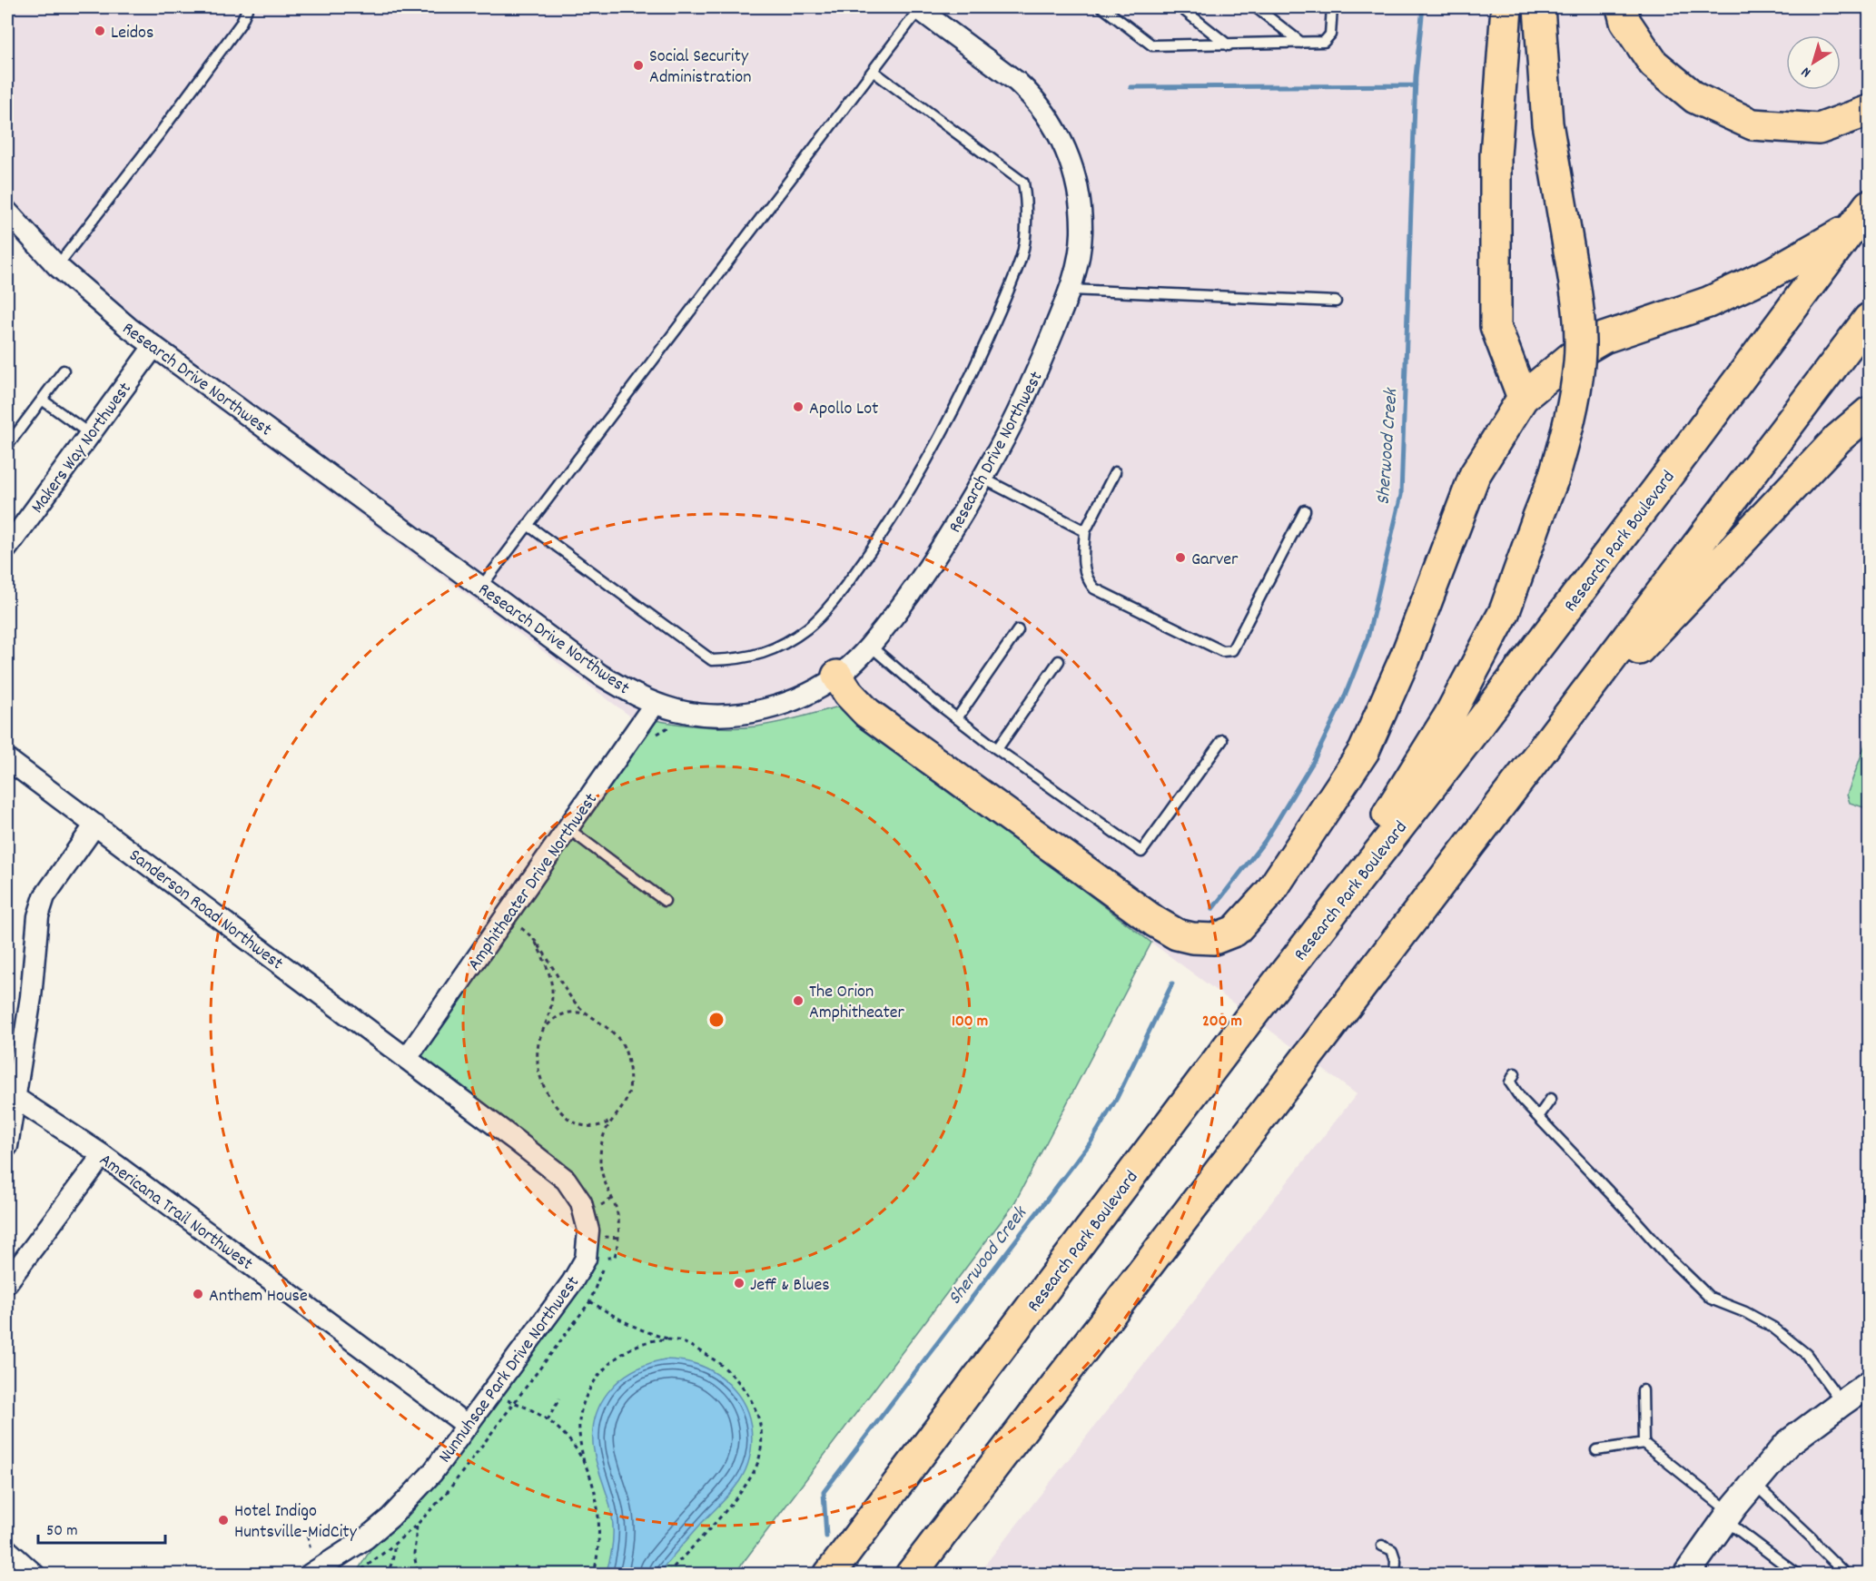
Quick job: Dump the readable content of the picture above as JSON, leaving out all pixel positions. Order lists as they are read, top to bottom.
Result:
{
  "streets": {
    "highway": ["Research Park Boulevard"],
    "street": [
      "Research Drive Northwest",
      "Makers Way Northwest",
      "Amphitheater Drive Northwest",
      "Sanderson Road Northwest",
      "Americana Trail Northwest",
      "Nunnuhsae Park Drive Northwest"
    ]
  },
  "crossings": [
    ["Research Drive Northwest", "Makers Way Northwest"],
    ["Research Drive Northwest", "Amphitheater Drive Northwest"],
    ["Amphitheater Drive Northwest", "Sanderson Road Northwest"],
    ["Amphitheater Drive Northwest", "Nunnuhsae Park Drive Northwest"],
    ["Sanderson Road Northwest", "Nunnuhsae Park Drive Northwest"],
    ["Americana Trail Northwest", "Nunnuhsae Park Drive Northwest"]
  ],
  "water": ["Sherwood Creek"],
  "places": [
    "Leidos",
    "Social Security Administration",
    "Apollo Lot",
    "Garver",
    "The Orion Amphitheater",
    "Jeff & Blues",
    "Anthem House",
    "Hotel Indigo Huntsville-MidCity"
  ],
  "scale_bar": "50 m",
  "north": "bottom left",
  "rings": ["100 m", "200 m"]
}
